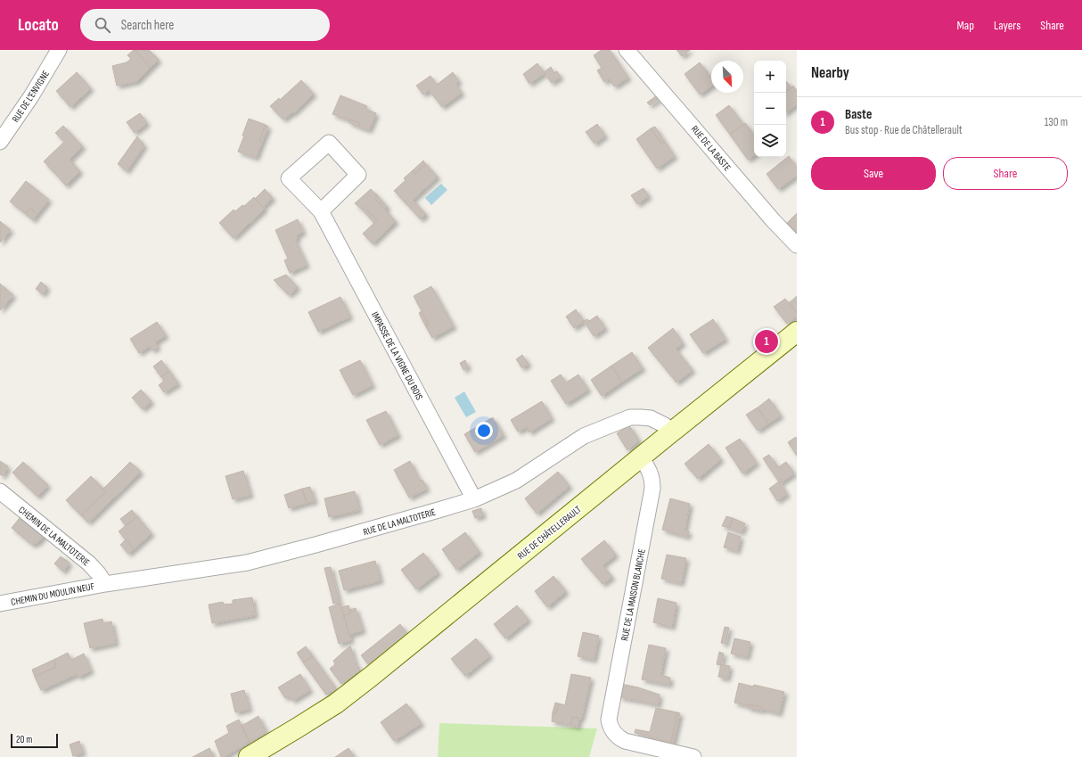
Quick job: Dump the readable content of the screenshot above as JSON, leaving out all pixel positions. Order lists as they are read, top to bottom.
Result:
{
  "streets": {
    "main road": ["RUE DE CHÂTELLERAULT"],
    "street": [
      "RUE DE L'ENVIGNE",
      "RUE DE LA BASTE",
      "IMPASSE DE LA VIGNE DU BOIS",
      "RUE DE LA MALTOTERIE",
      "CHEMIN DE LA MALTOTERIE",
      "CHEMIN DU MOULIN NEUF",
      "RUE DE LA MAISON BLANCHE"
    ]
  },
  "crossings": [
    ["IMPASSE DE LA VIGNE DU BOIS", "RUE DE LA MALTOTERIE"],
    ["RUE DE LA MALTOTERIE", "RUE DE CHÂTELLERAULT"],
    ["RUE DE LA MALTOTERIE", "CHEMIN DE LA MALTOTERIE"],
    ["RUE DE LA MALTOTERIE", "CHEMIN DU MOULIN NEUF"],
    ["RUE DE CHÂTELLERAULT", "RUE DE LA MAISON BLANCHE"],
    ["CHEMIN DE LA MALTOTERIE", "CHEMIN DU MOULIN NEUF"]
  ],
  "scale_bar": "20 m",
  "north": "bottom right",
  "page": {
    "header": "Locato",
    "search": "Search here",
    "nav": ["Map", "Layers", "Share"],
    "heading": "Nearby",
    "map_buttons": ["+", "−"],
    "list": [
      {
        "mark": "1",
        "name": "Baste",
        "note": "Bus stop · Rue de Châtellerault",
        "value": "130 m"
      }
    ],
    "buttons": ["Save", "Share"],
    "pins": "1",
    "scale": "20 m"
  }
}
